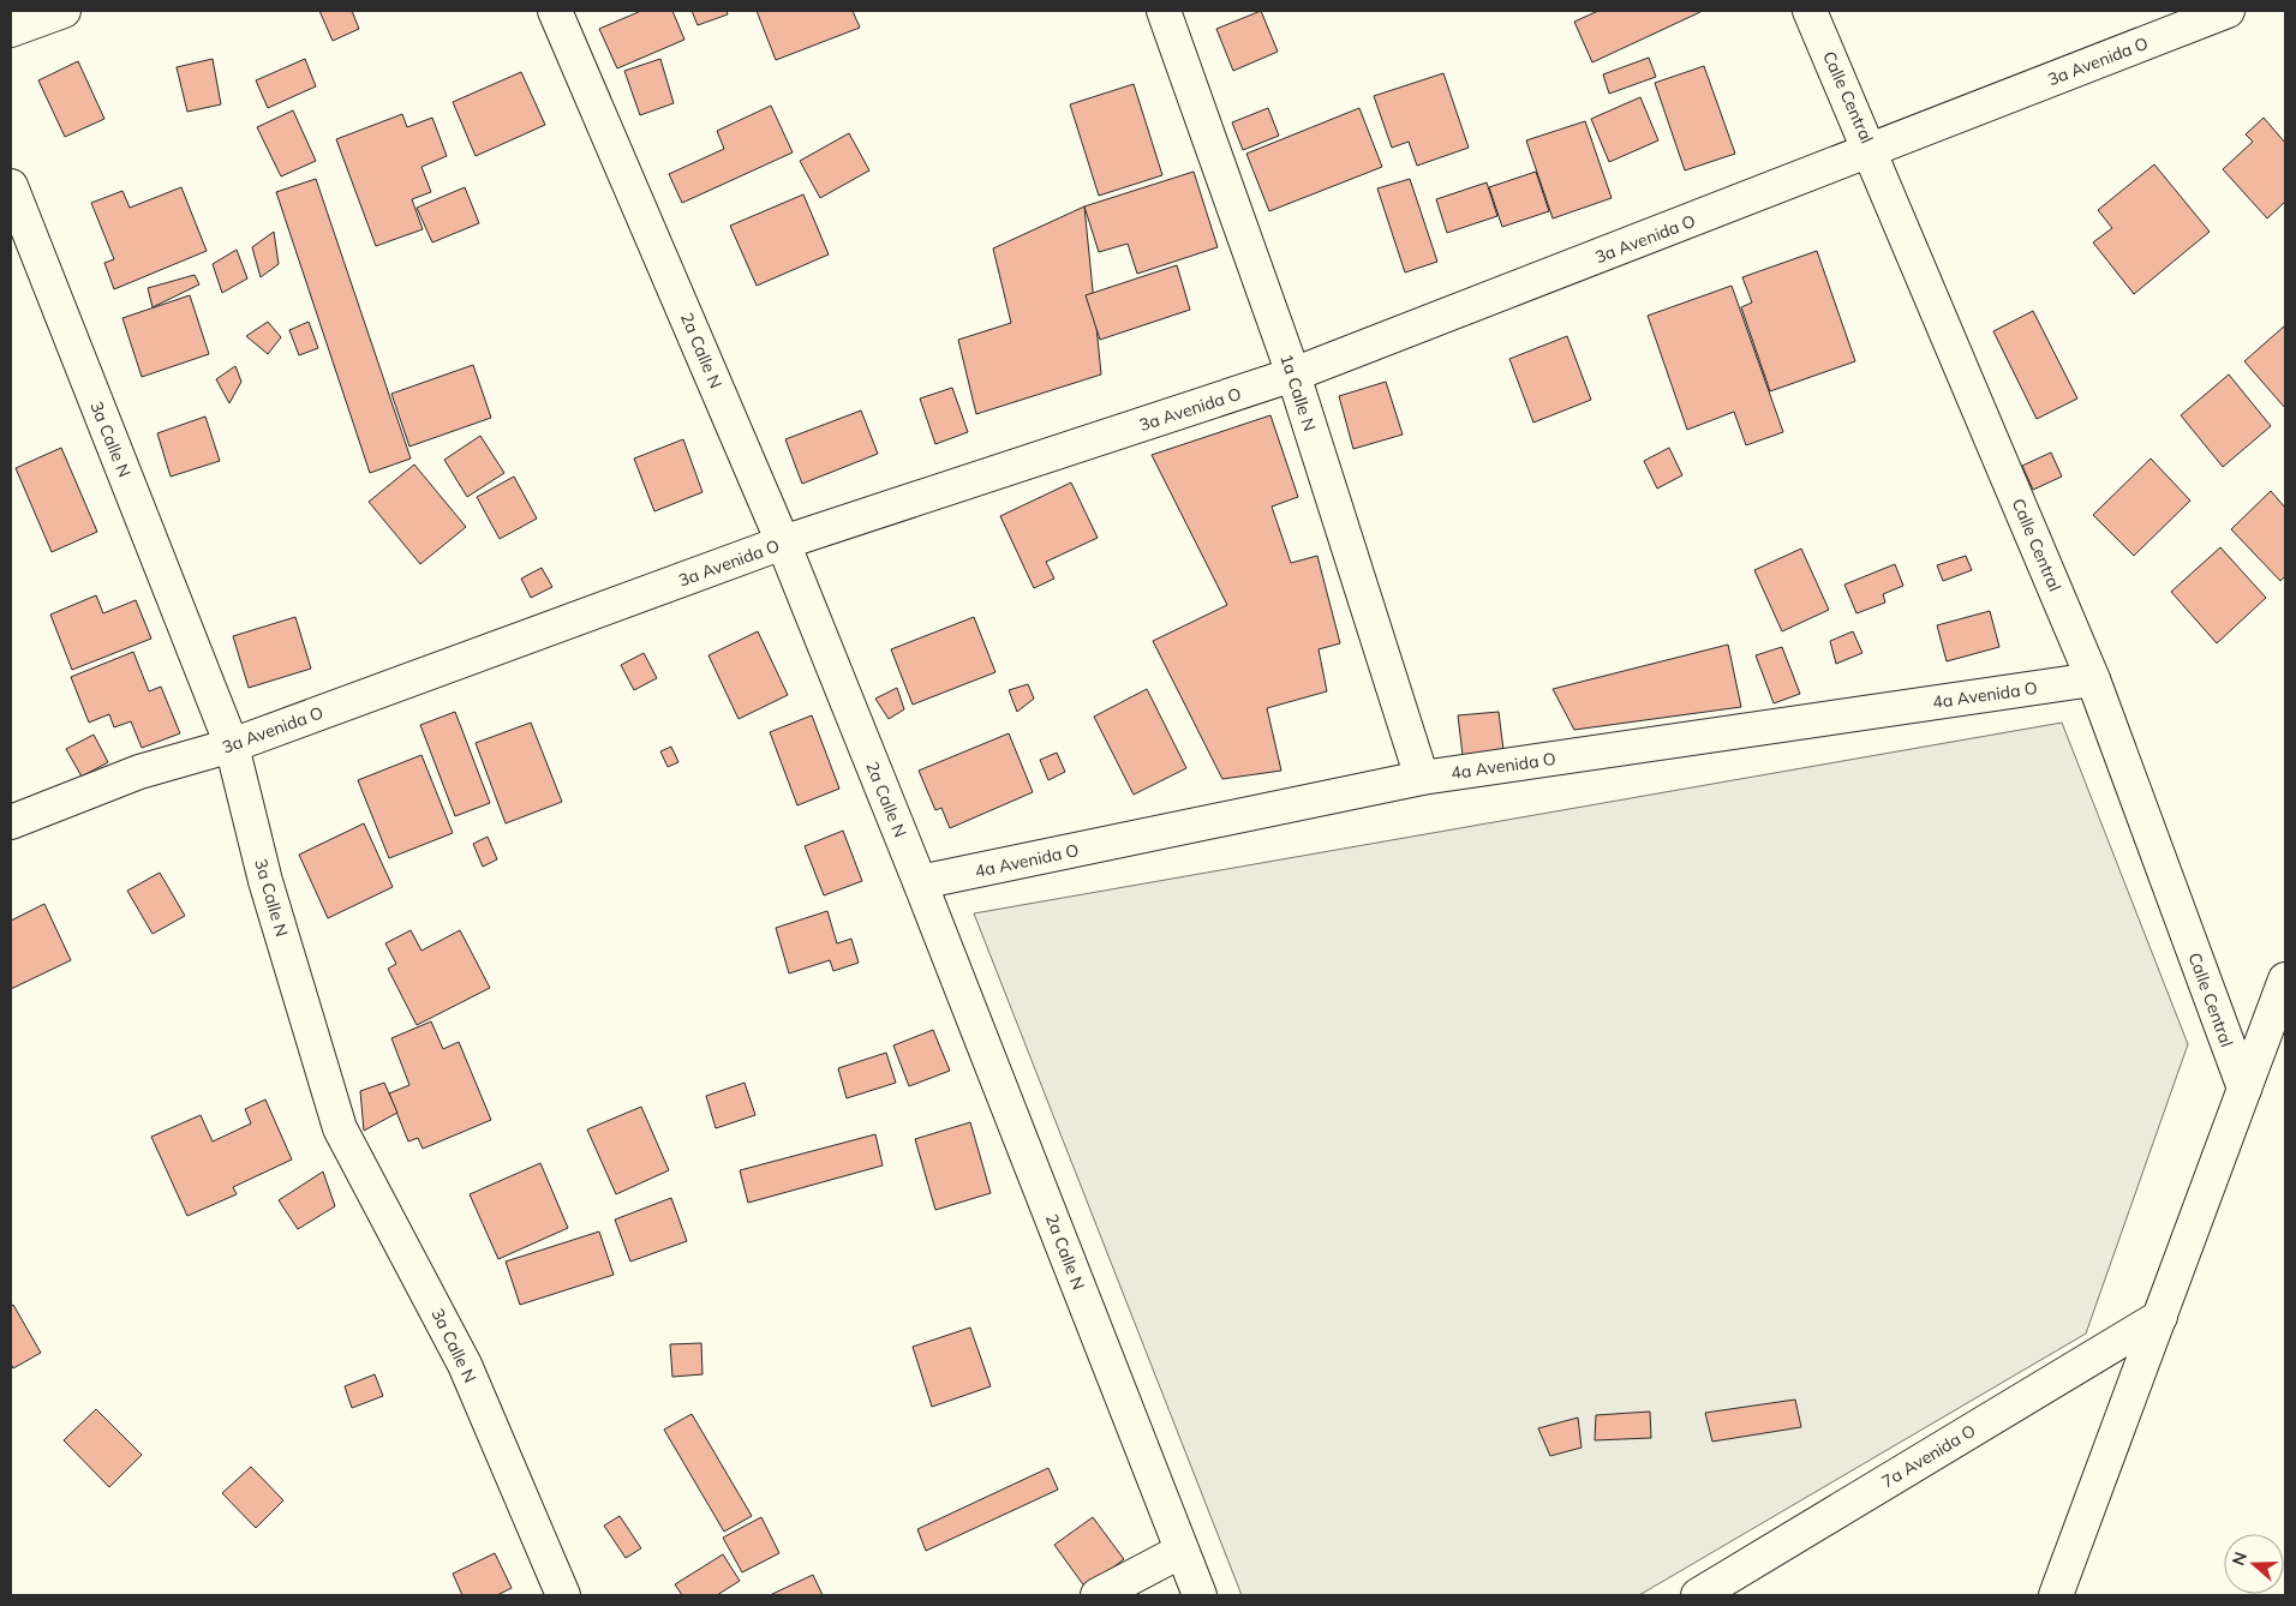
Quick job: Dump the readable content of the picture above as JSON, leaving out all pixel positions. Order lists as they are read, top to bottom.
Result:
{
  "streets": {
    "street": [
      "3a Avenida O",
      "Calle Central",
      "2a Calle N",
      "1a Calle N",
      "3a Calle N",
      "4a Avenida O",
      "7a Avenida O"
    ]
  },
  "crossings": [
    ["3a Avenida O", "Calle Central"],
    ["3a Avenida O", "2a Calle N"],
    ["3a Avenida O", "1a Calle N"],
    ["3a Avenida O", "3a Calle N"],
    ["Calle Central", "4a Avenida O"],
    ["2a Calle N", "4a Avenida O"],
    ["1a Calle N", "4a Avenida O"]
  ],
  "north": "left"
}
